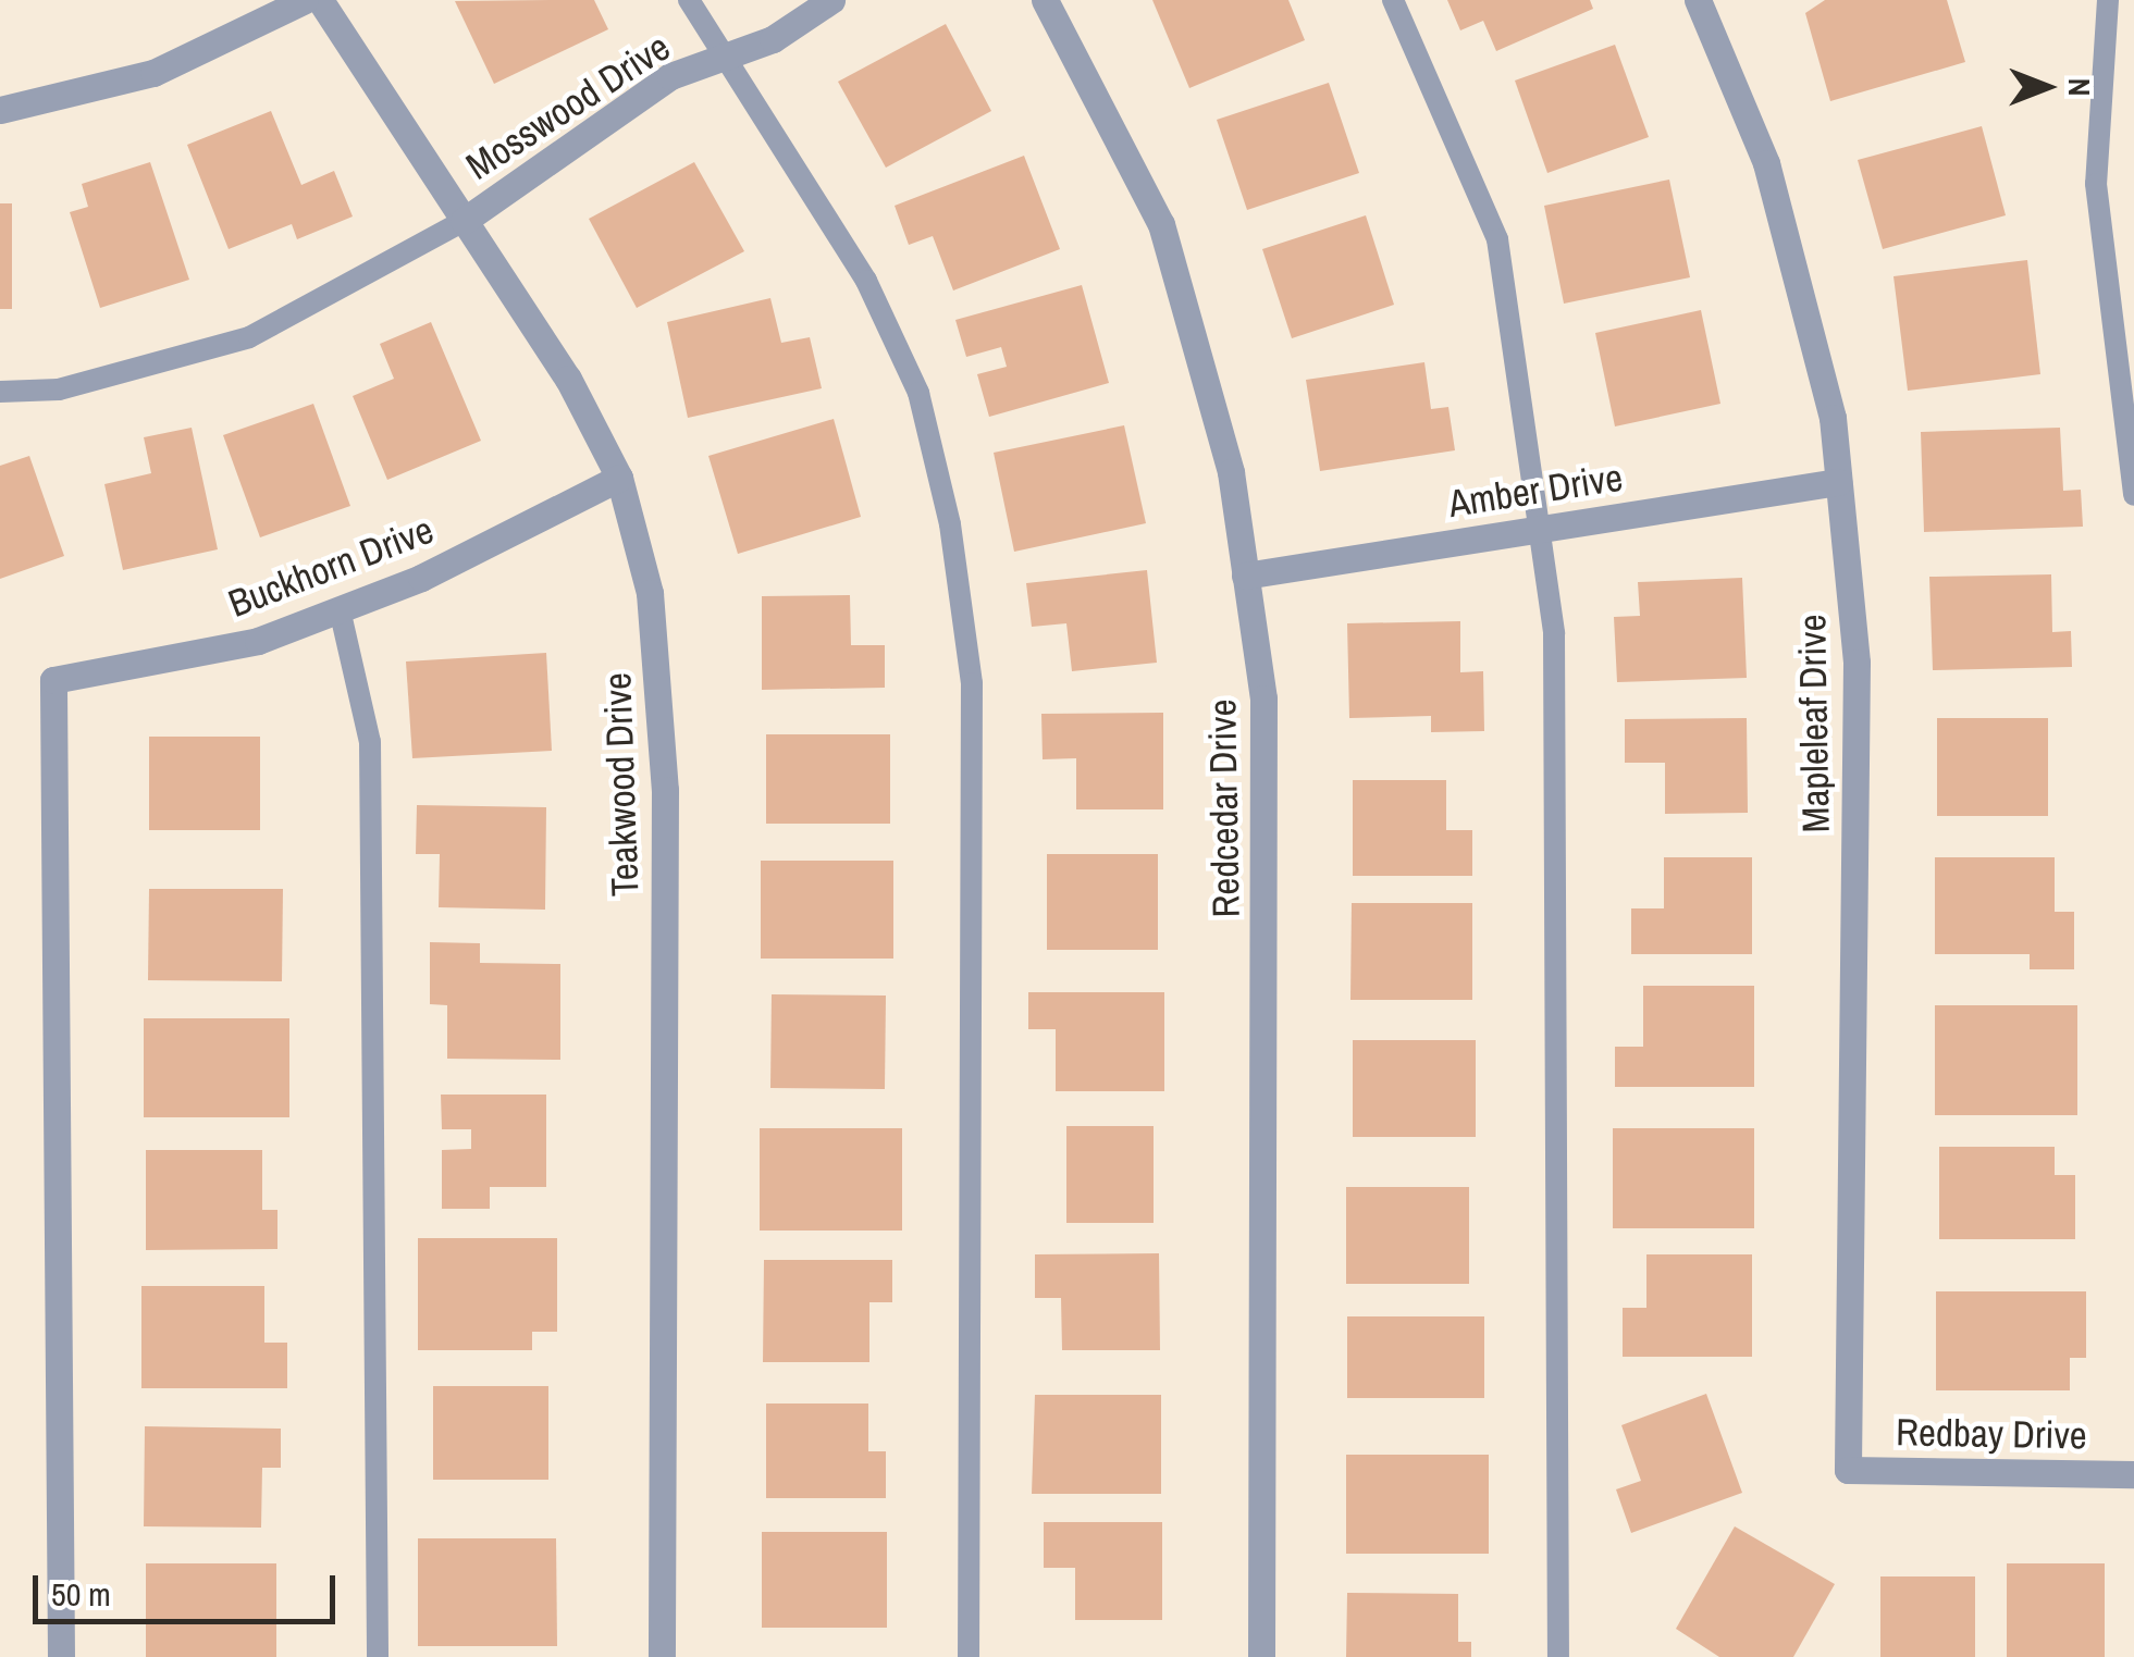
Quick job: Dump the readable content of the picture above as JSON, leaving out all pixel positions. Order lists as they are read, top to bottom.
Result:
{
  "streets": {
    "street": [
      "Mosswood Drive",
      "Amber Drive",
      "Buckhorn Drive",
      "Mapleleaf Drive",
      "Teakwood Drive",
      "Redcedar Drive",
      "Redbay Drive"
    ]
  },
  "crossings": [
    ["Mosswood Drive", "Teakwood Drive"],
    ["Amber Drive", "Mapleleaf Drive"],
    ["Amber Drive", "Redcedar Drive"],
    ["Buckhorn Drive", "Teakwood Drive"],
    ["Mapleleaf Drive", "Redbay Drive"]
  ],
  "scale_bar": "50 m",
  "north": "right"
}
